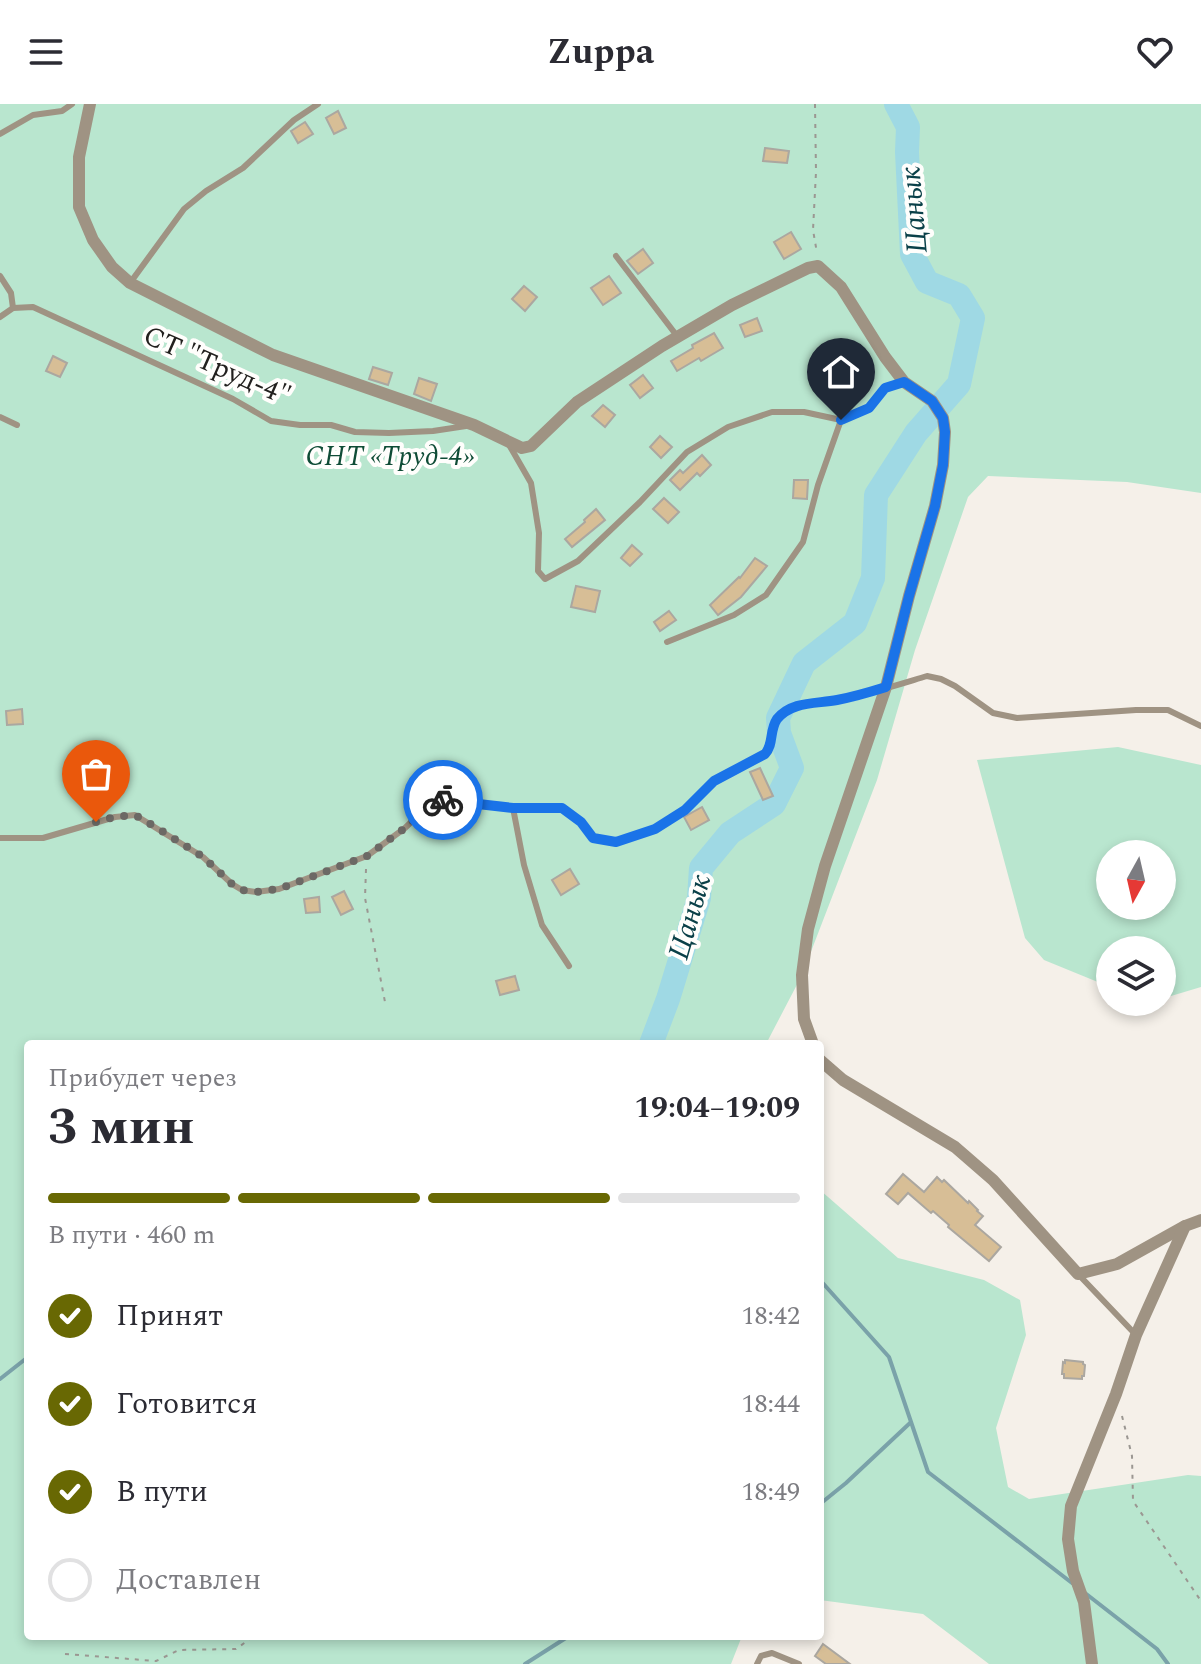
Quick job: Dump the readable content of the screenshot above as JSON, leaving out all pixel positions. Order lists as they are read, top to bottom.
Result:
{
  "streets": {
    "lane": ["СТ \"Труд-4\""]
  },
  "water": ["Цанык"],
  "parks": ["СНТ «Труд-4»"],
  "north": "bottom",
  "page": {
    "header": "Zuppa",
    "heading": ["3 мин", "Прибудет через", "19:04–19:09"],
    "bar": "В пути · 460 m",
    "list": [
      ["Принят", "18:42"],
      ["Готовится", "18:44"],
      ["В пути", "18:49"],
      "Доставлен"
    ]
  }
}
